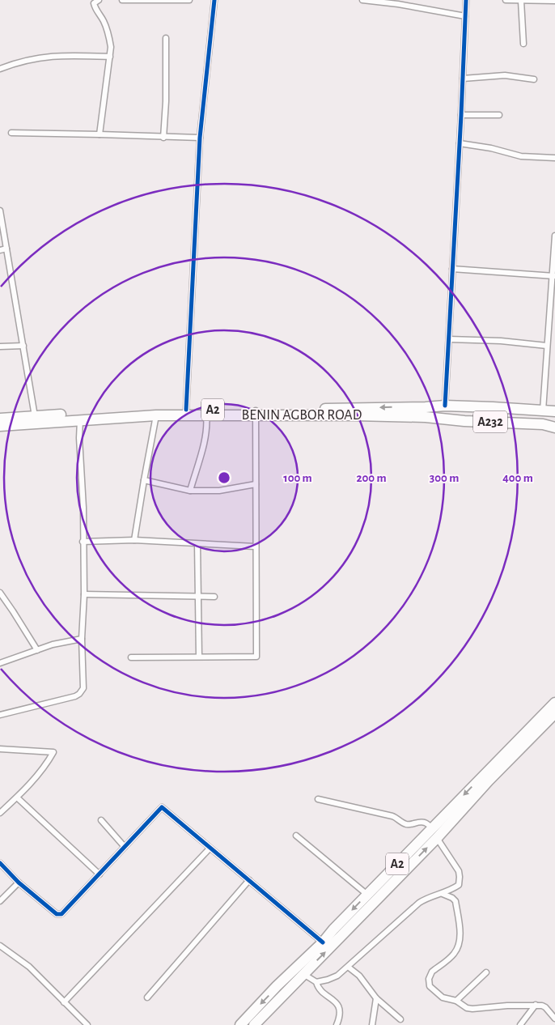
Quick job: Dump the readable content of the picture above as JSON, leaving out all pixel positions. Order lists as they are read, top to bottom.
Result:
{
  "streets": {
    "highway": ["A2", "BENIN AGBOR ROAD", "A232"]
  },
  "crossings": [
    ["A2", "BENIN AGBOR ROAD"]
  ],
  "rings": [
    "100 m",
    "200 m",
    "300 m",
    "400 m"
  ]
}
